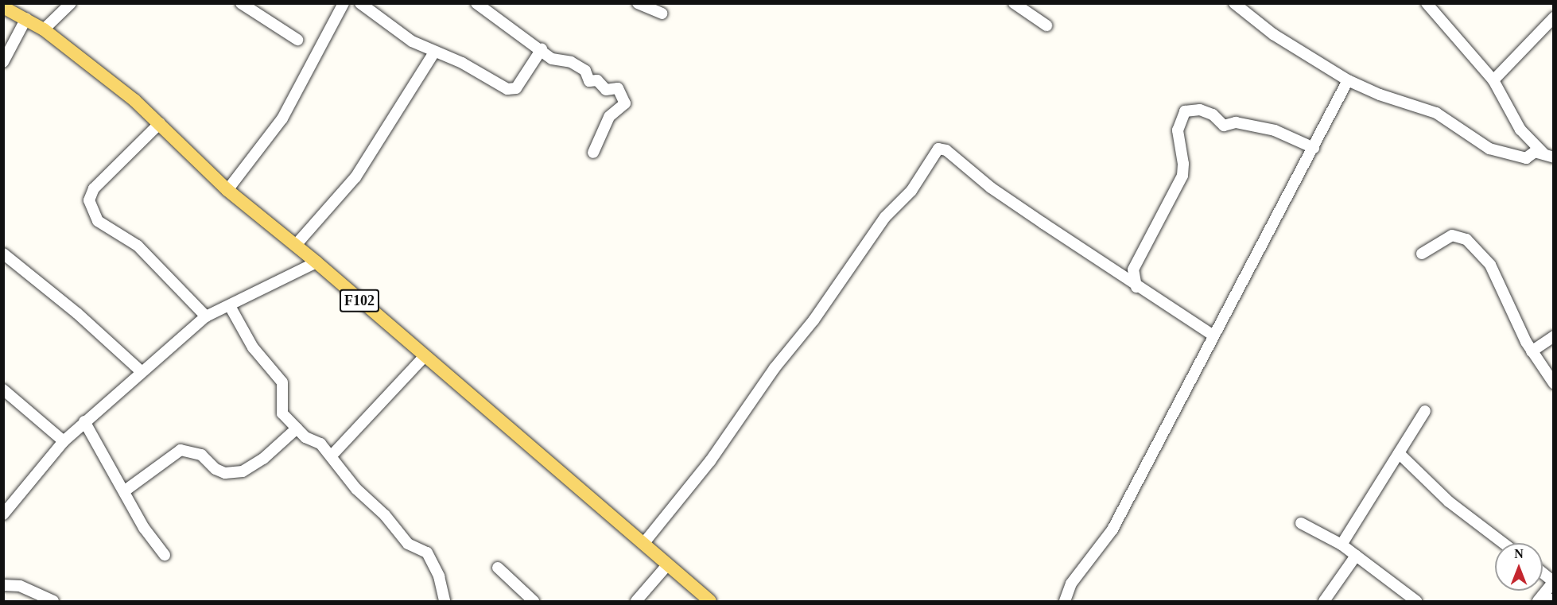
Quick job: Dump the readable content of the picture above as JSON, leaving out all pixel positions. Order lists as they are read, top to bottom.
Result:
{
  "streets": {
    "main road": ["F102"]
  },
  "north": "top"
}
